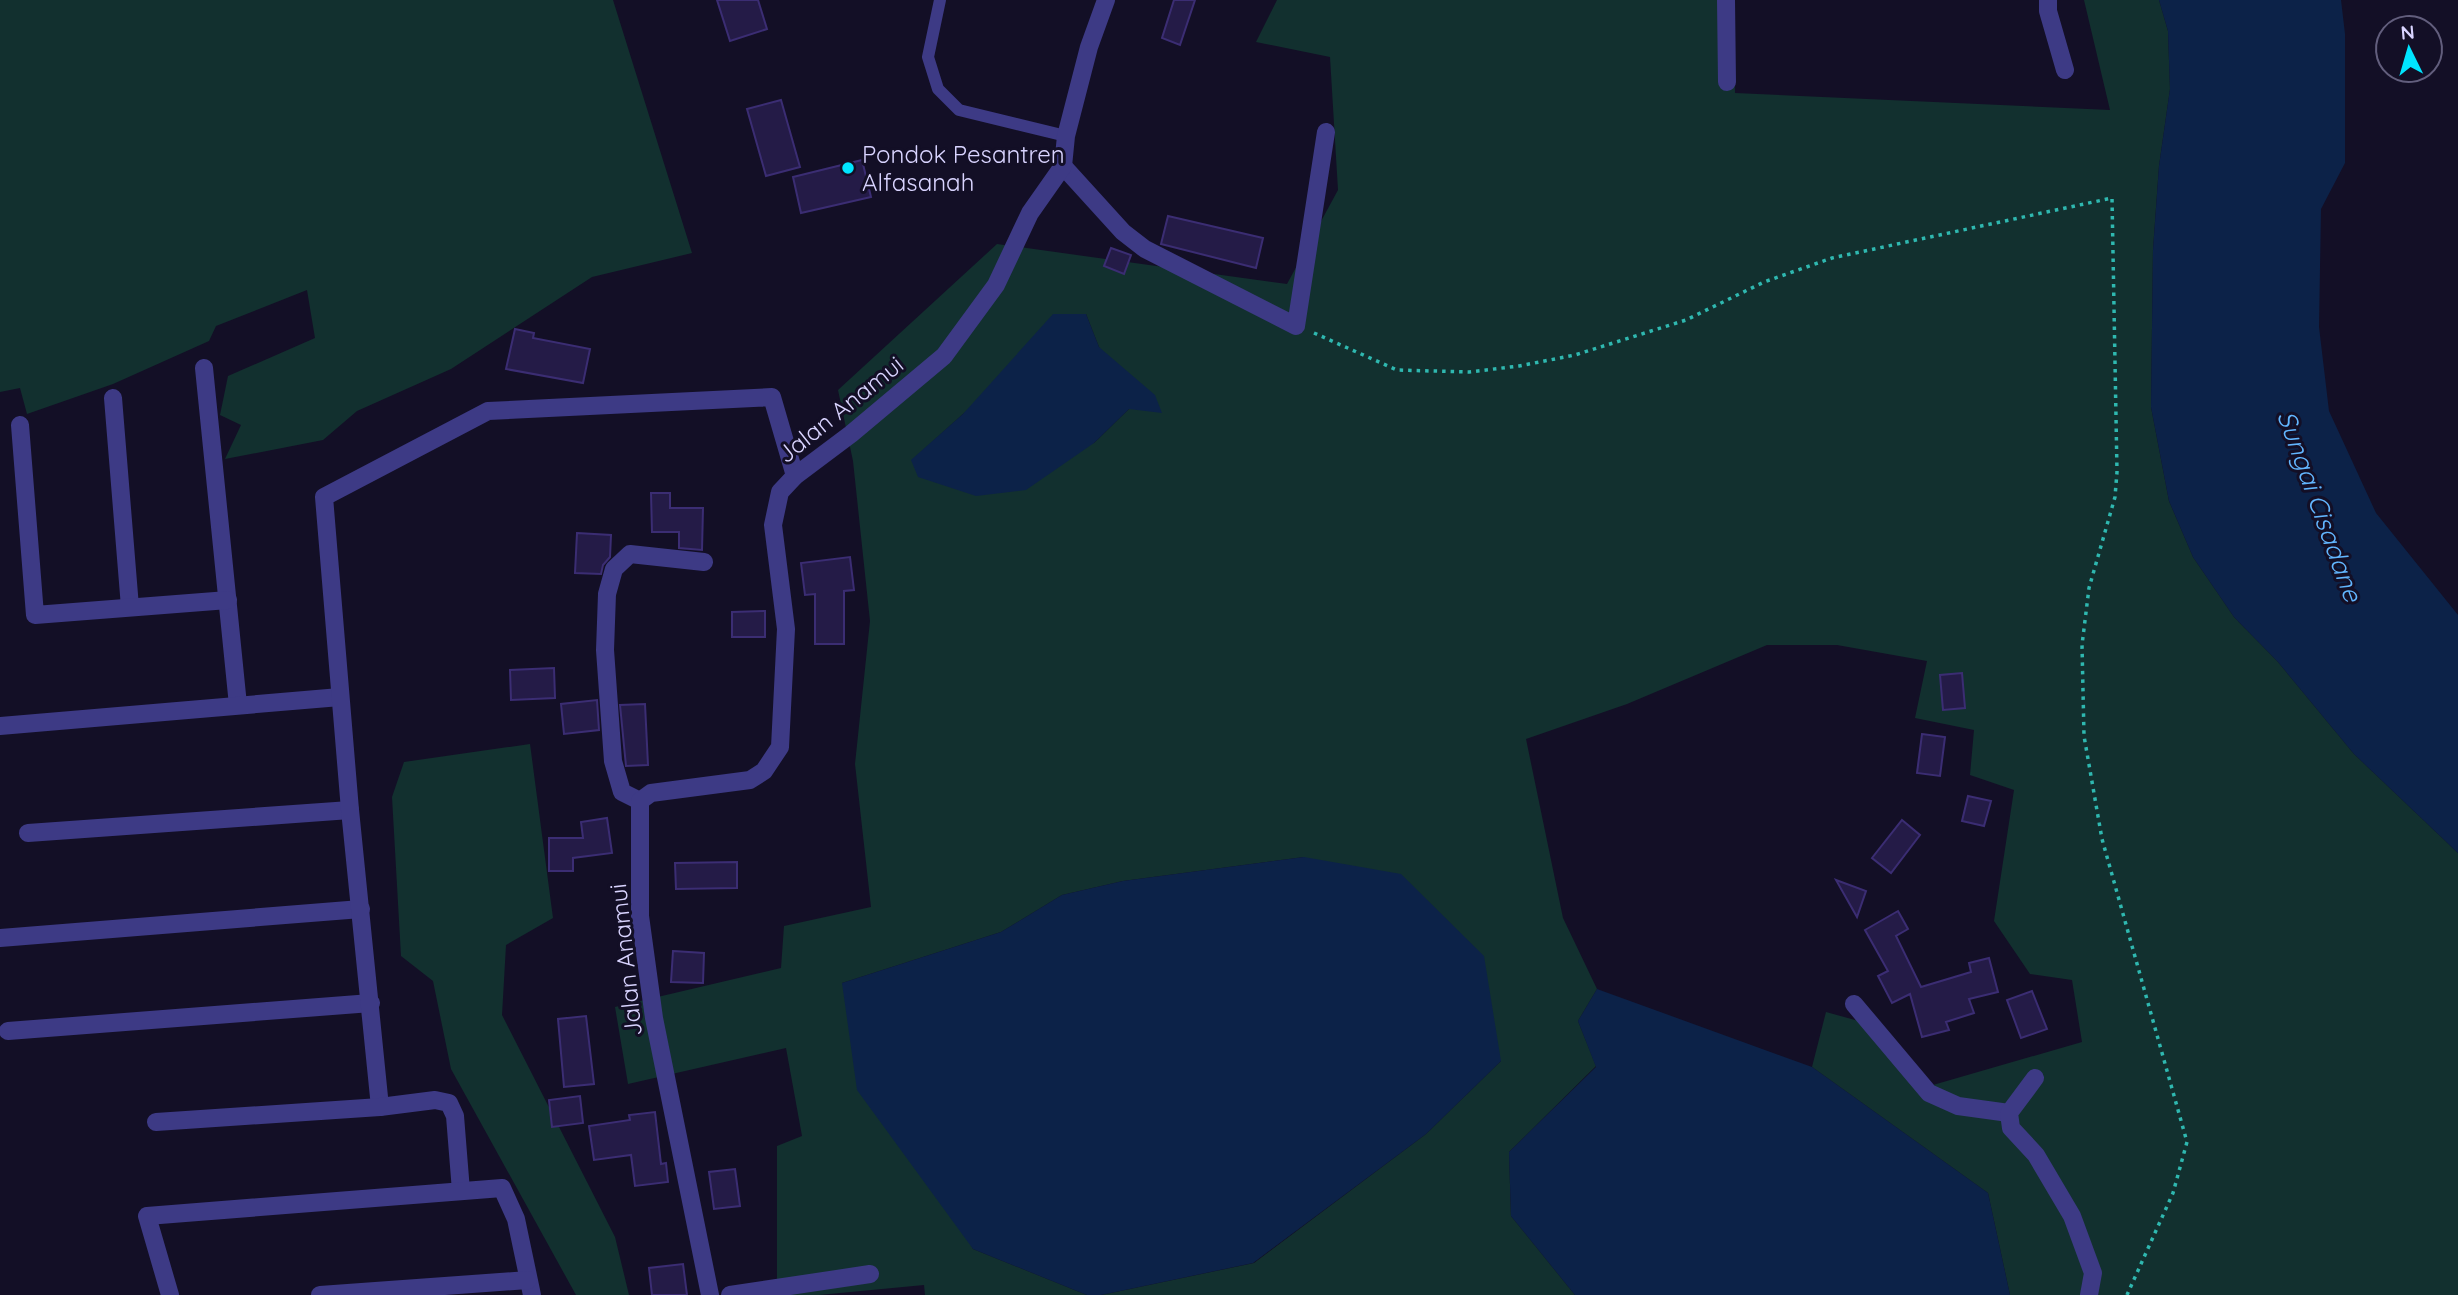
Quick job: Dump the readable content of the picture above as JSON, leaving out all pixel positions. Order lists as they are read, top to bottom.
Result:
{
  "streets": {
    "street": ["Jalan Anamui"]
  },
  "water": ["Sungai Cisadane"],
  "places": ["Pondok Pesantren Alfasanah"],
  "north": "top"
}
